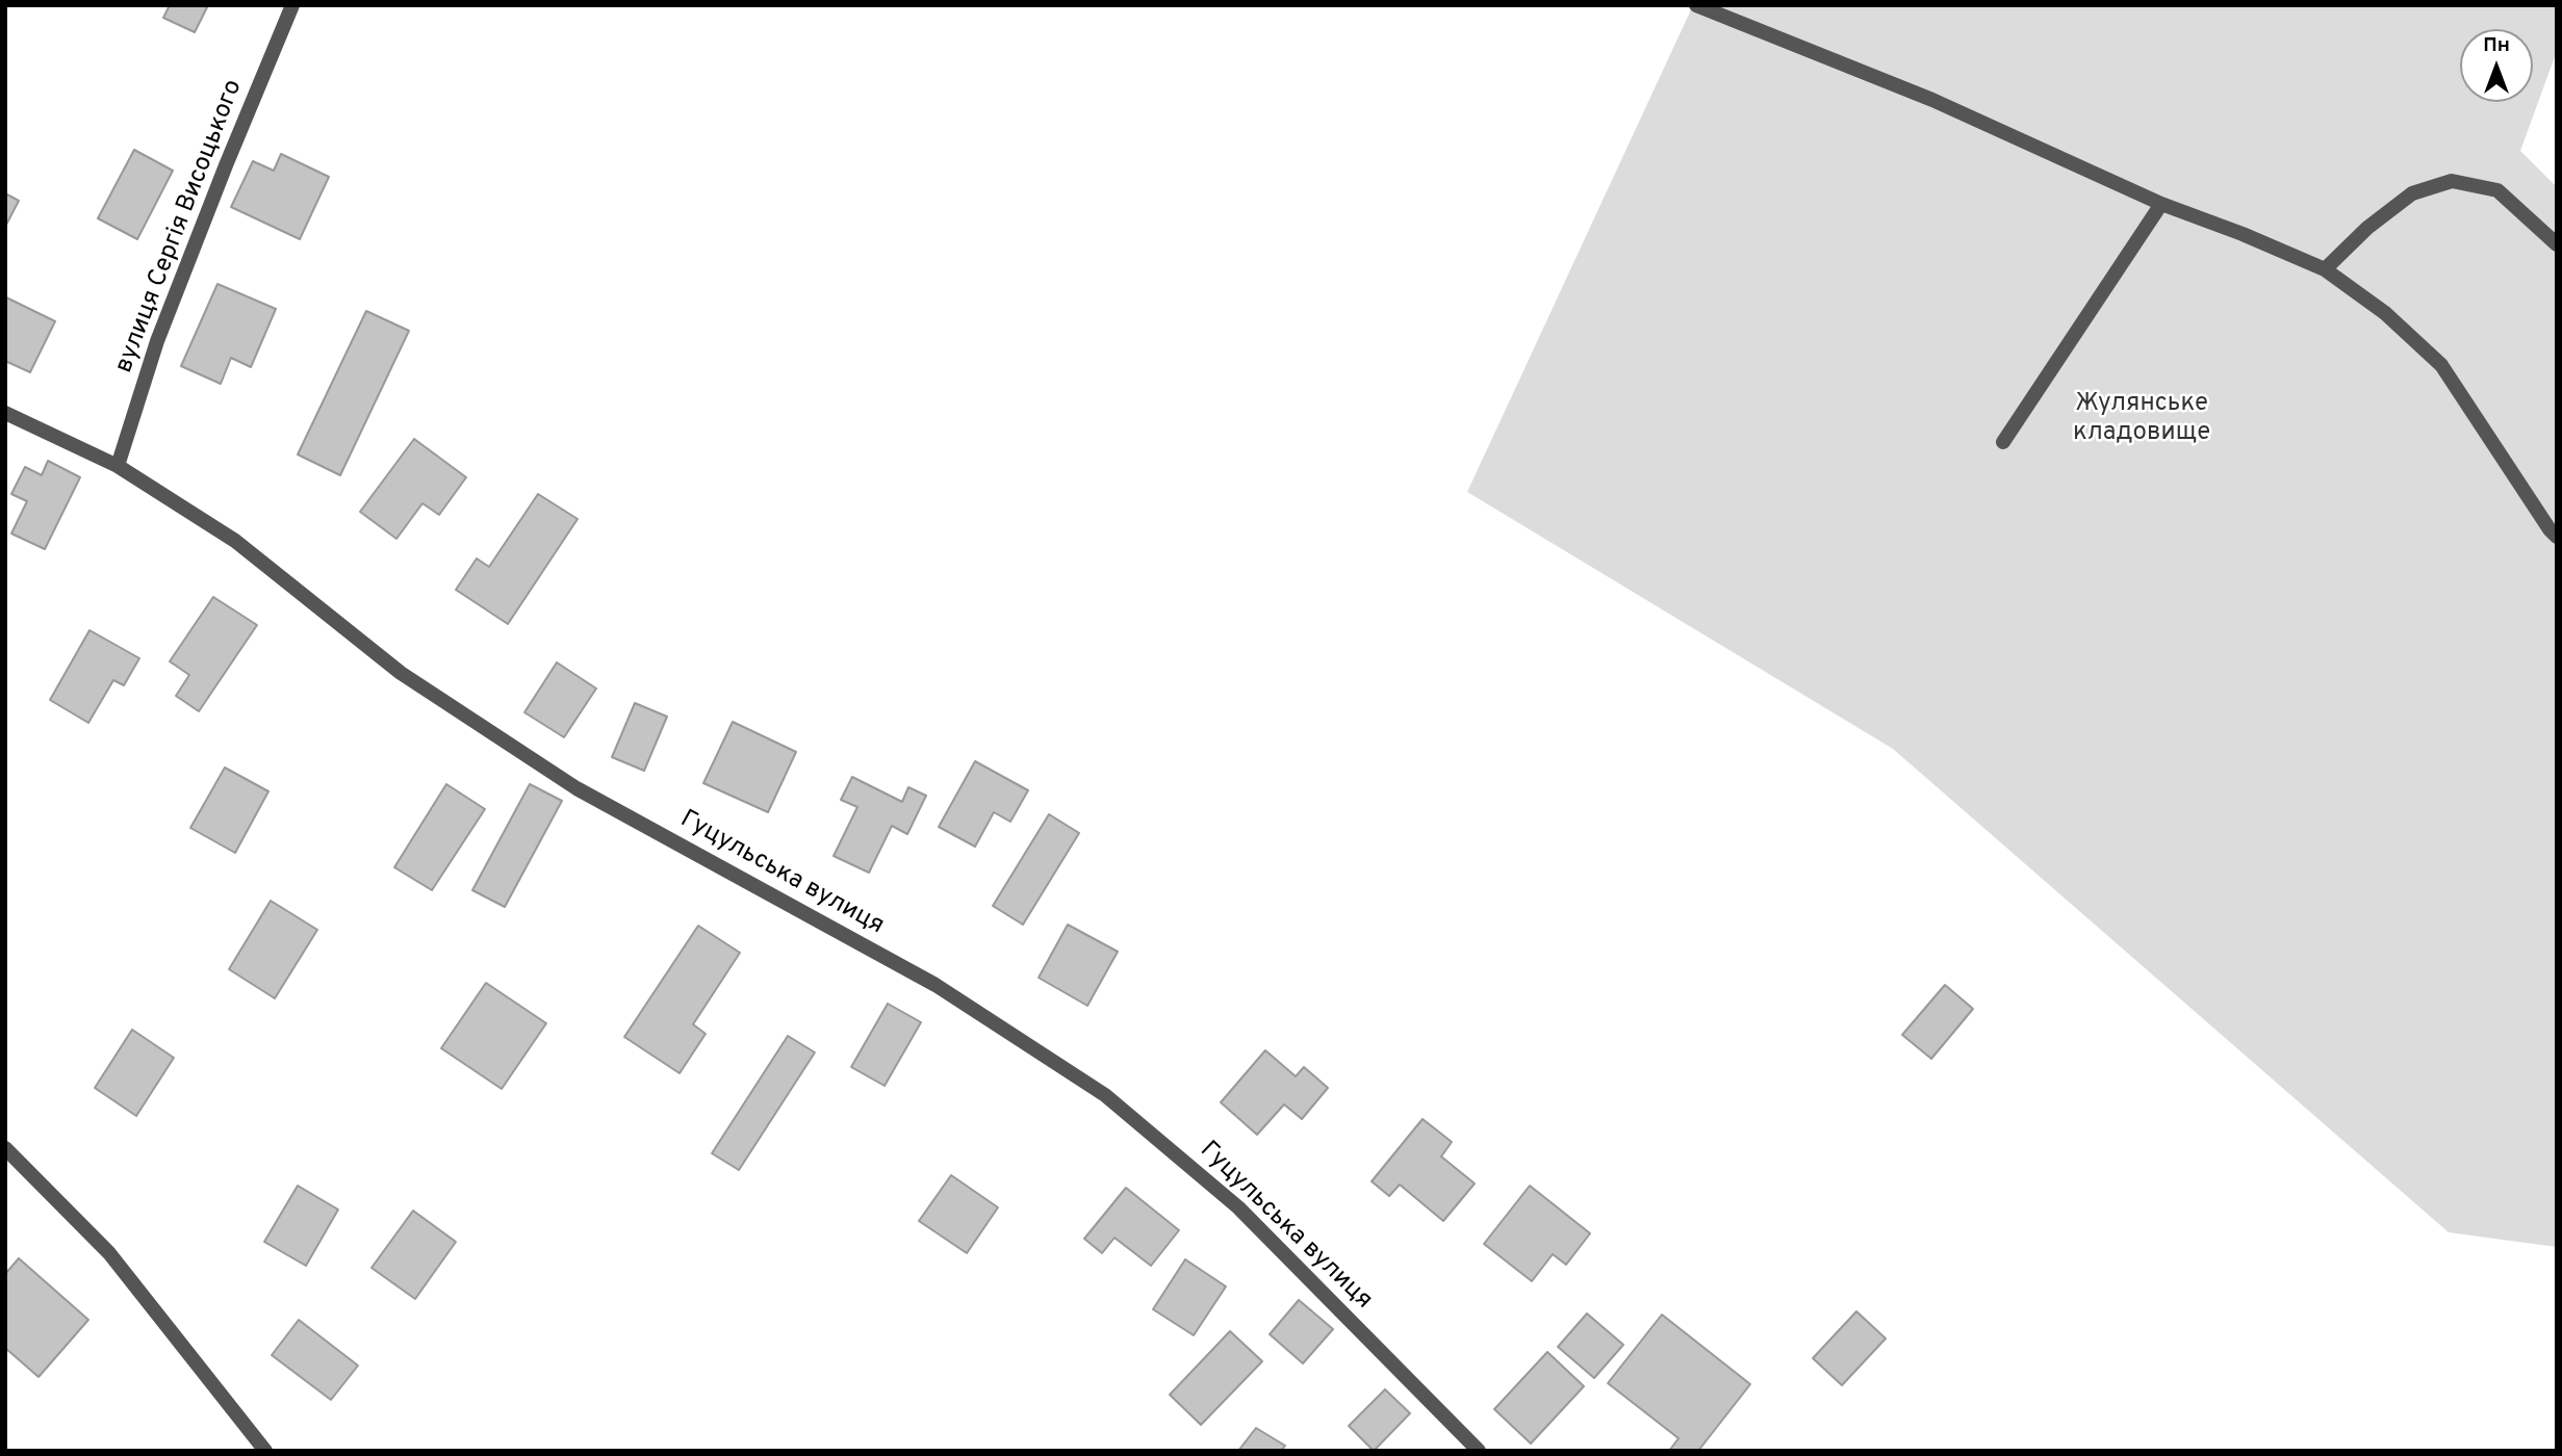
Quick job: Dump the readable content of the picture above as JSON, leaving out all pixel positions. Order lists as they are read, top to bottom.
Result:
{
  "streets": {
    "street": ["вулиця Сергія Висоцького", "Гуцульська вулиця"]
  },
  "crossings": [
    ["вулиця Сергія Висоцького", "Гуцульська вулиця"]
  ],
  "parks": ["Жулянське кладовище"],
  "north": "top"
}
